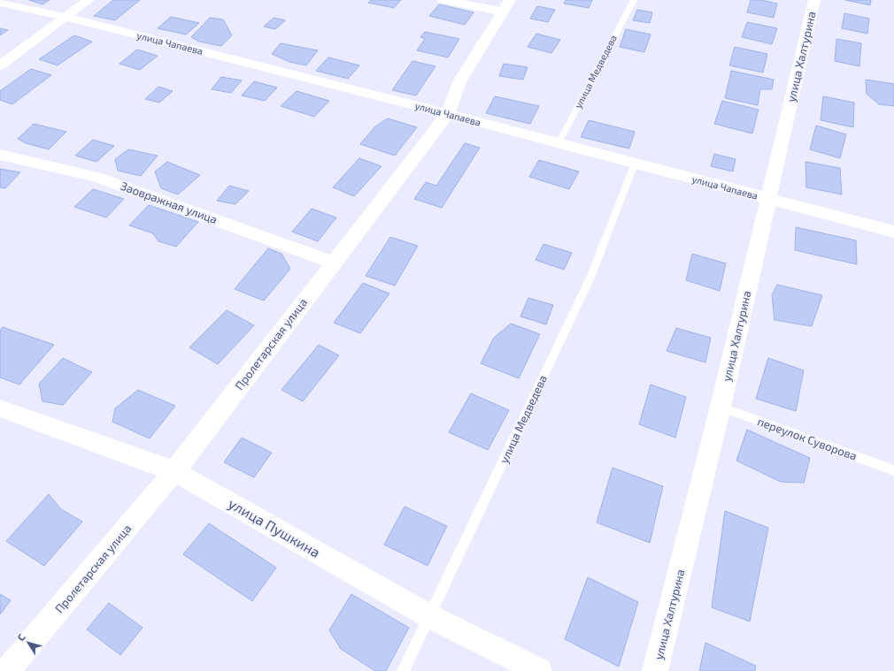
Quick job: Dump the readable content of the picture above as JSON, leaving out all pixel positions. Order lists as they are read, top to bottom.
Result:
{
  "streets": {
    "street": [
      "улица Чапаева",
      "улица Халтурина",
      "Заовражная улица",
      "Пролетарская улица",
      "улица Пушкина"
    ],
    "lane": ["улица Медведева", "переулок Суворова"]
  },
  "crossings": [
    ["улица Чапаева", "улица Халтурина"],
    ["улица Чапаева", "улица Медведева"],
    ["улица Чапаева", "Пролетарская улица"],
    ["улица Халтурина", "переулок Суворова"],
    ["улица Медведева", "улица Пушкина"],
    ["Заовражная улица", "Пролетарская улица"],
    ["Пролетарская улица", "улица Пушкина"]
  ],
  "north": "top left"
}
